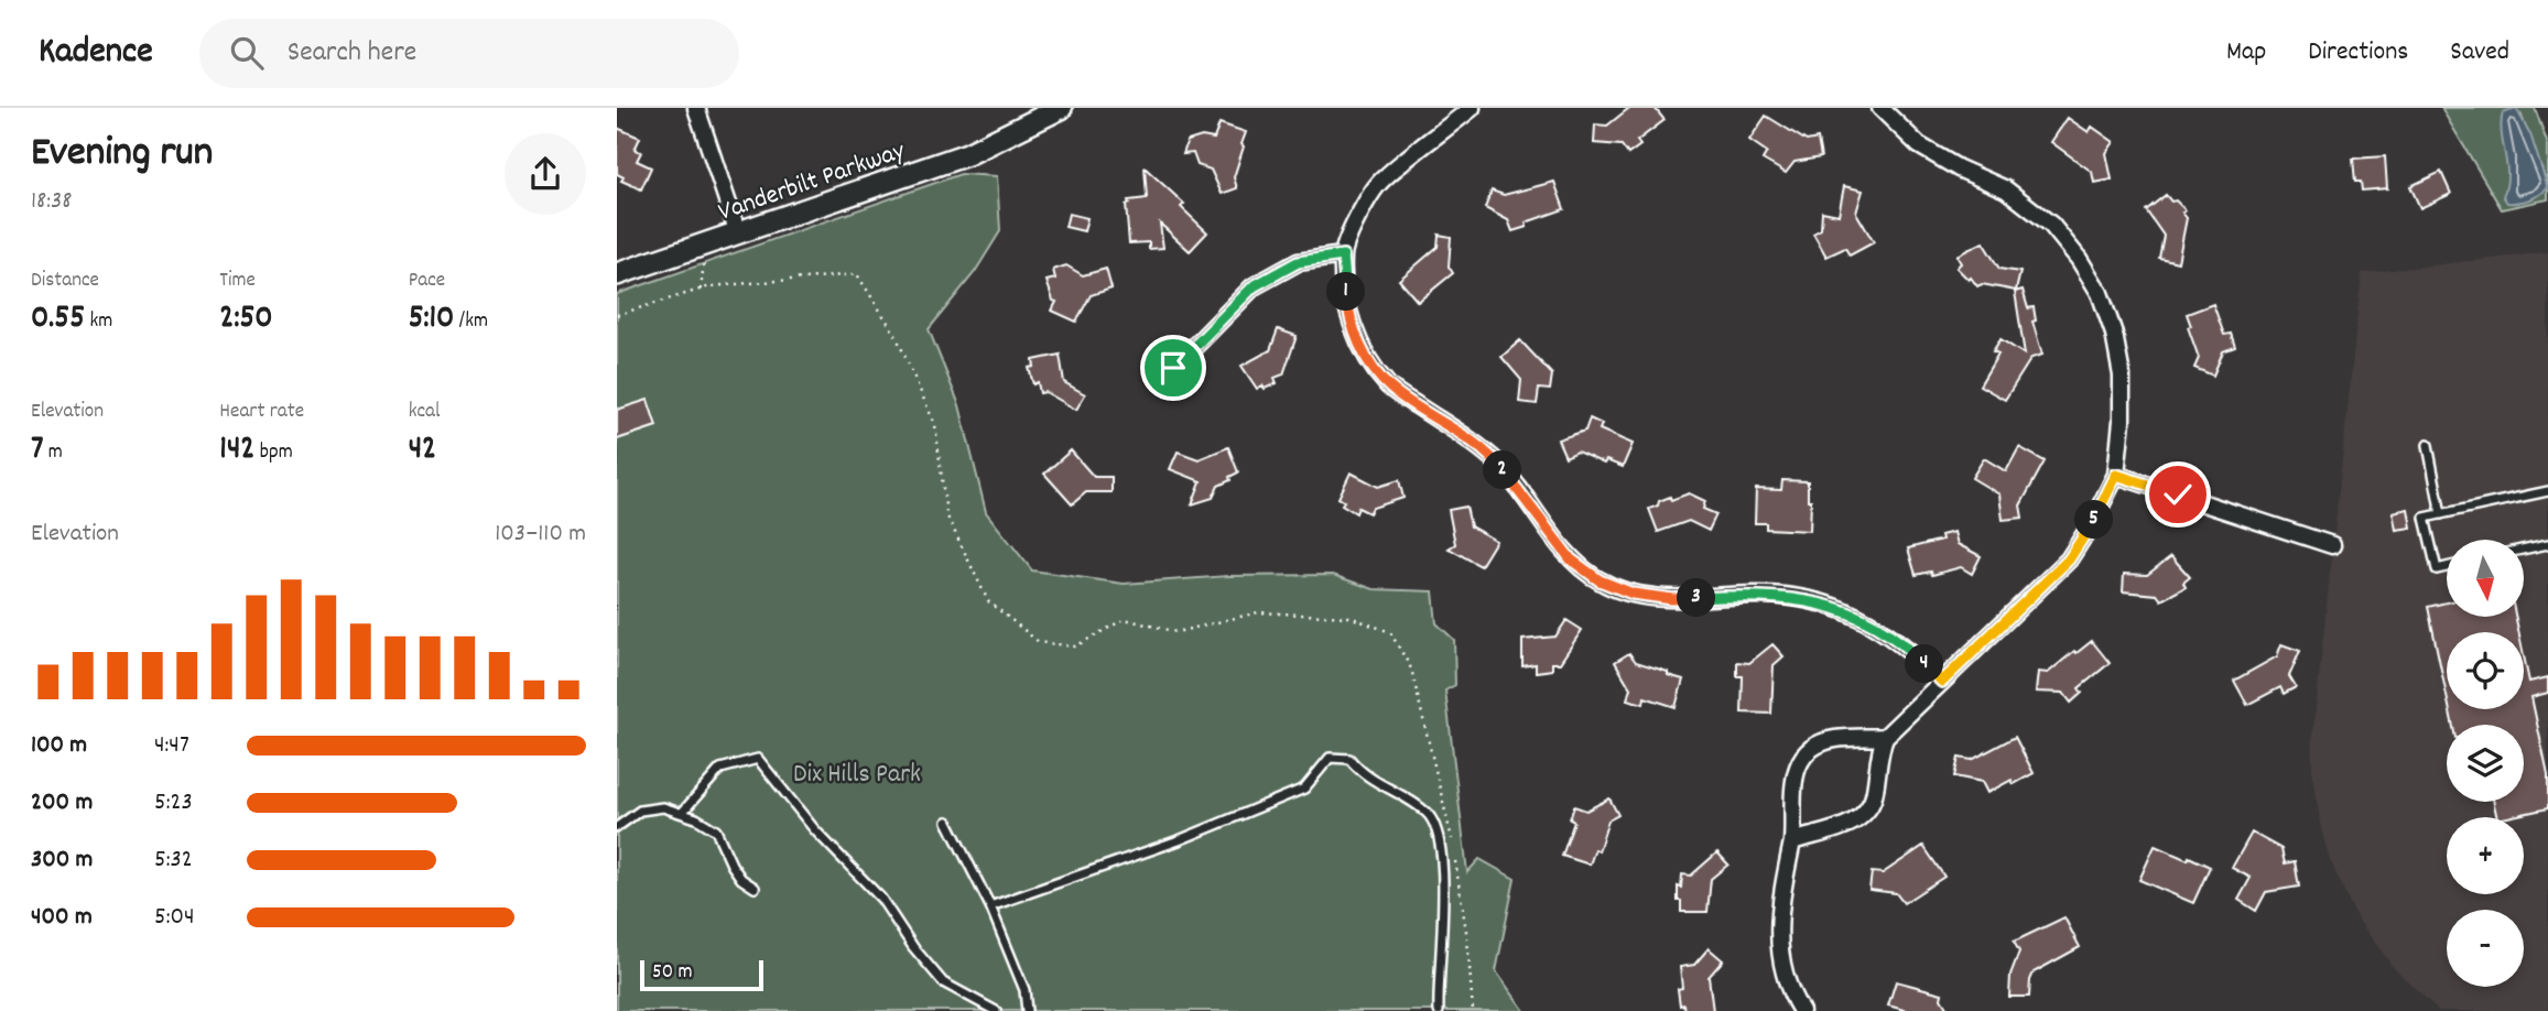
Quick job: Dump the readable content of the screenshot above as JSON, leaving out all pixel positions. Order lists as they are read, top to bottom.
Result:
{
  "streets": {
    "main road": ["Vanderbilt Parkway"]
  },
  "parks": ["Dix Hills Park"],
  "scale_bar": "50 m",
  "north": "bottom",
  "page": {
    "header": "Kadence",
    "search": "Search here",
    "nav": ["Map", "Directions", "Saved"],
    "heading": ["Evening run", "18:38"],
    "stats": [
      ["Distance", "0.55 km"],
      ["Time", "2:50"],
      ["Pace", "5:10 /km"],
      ["Elevation", "7 m"],
      ["Heart rate", "142 bpm"],
      ["kcal", "42"]
    ],
    "pins": [
      "1",
      "2",
      "5",
      "3",
      "4"
    ],
    "chart": ["Elevation", "103–110 m"],
    "map_buttons": ["+", "−"],
    "list": [
      {
        "name": "100 m",
        "note": "4:47"
      },
      {
        "name": "200 m",
        "note": "5:23"
      },
      {
        "name": "300 m",
        "note": "5:32"
      },
      {
        "name": "400 m",
        "note": "5:04"
      }
    ],
    "scale": "50 m"
  }
}
